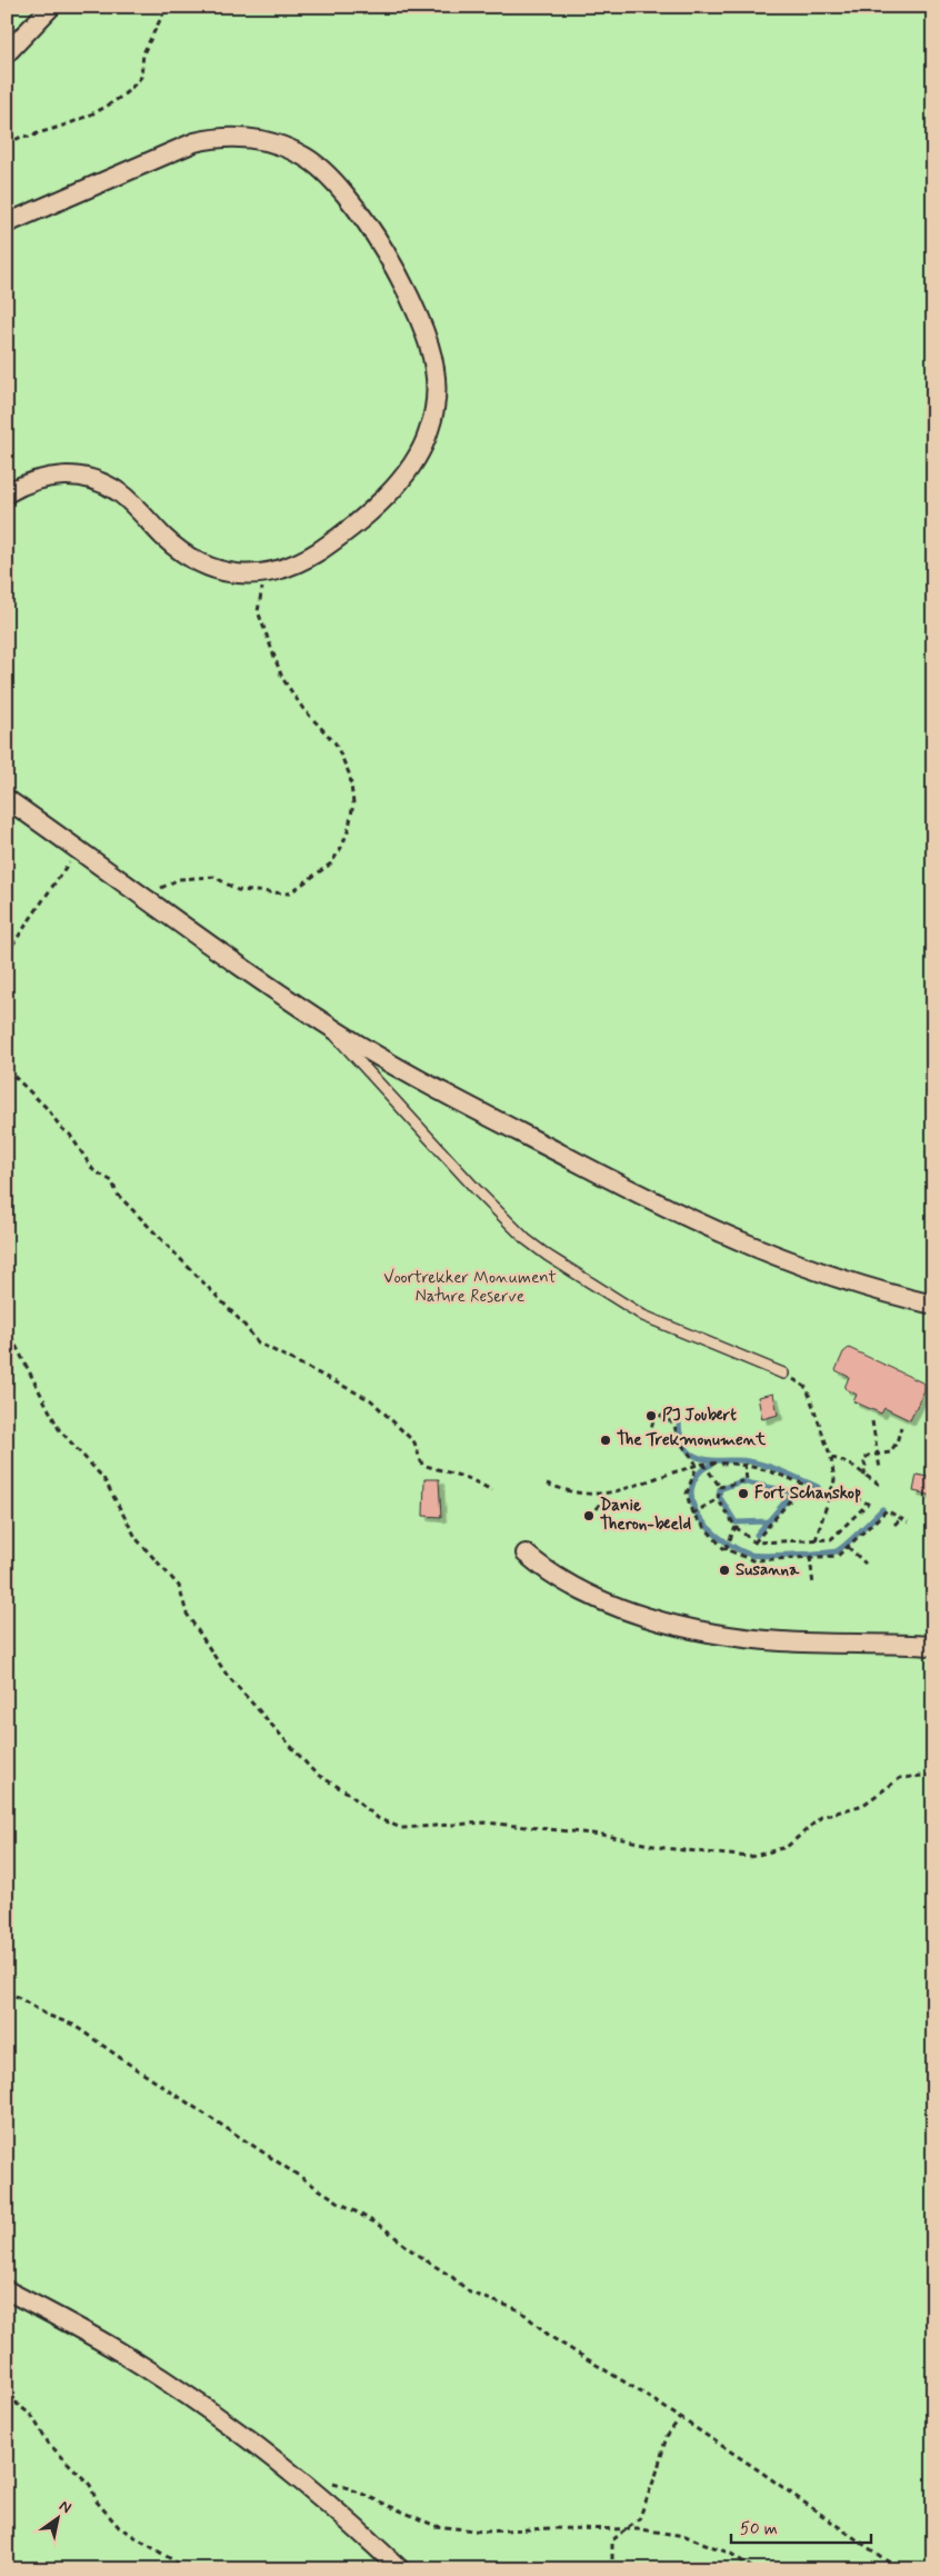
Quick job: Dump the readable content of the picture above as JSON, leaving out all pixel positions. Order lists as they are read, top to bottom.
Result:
{
  "parks": ["Voortrekker Monument Nature Reserve"],
  "places": [
    "PJ Joubert",
    "The Trekmonument",
    "Fort Schanskop",
    "Danie Theron-beeld",
    "Susanna"
  ],
  "scale_bar": "50 m",
  "north": "top right"
}
